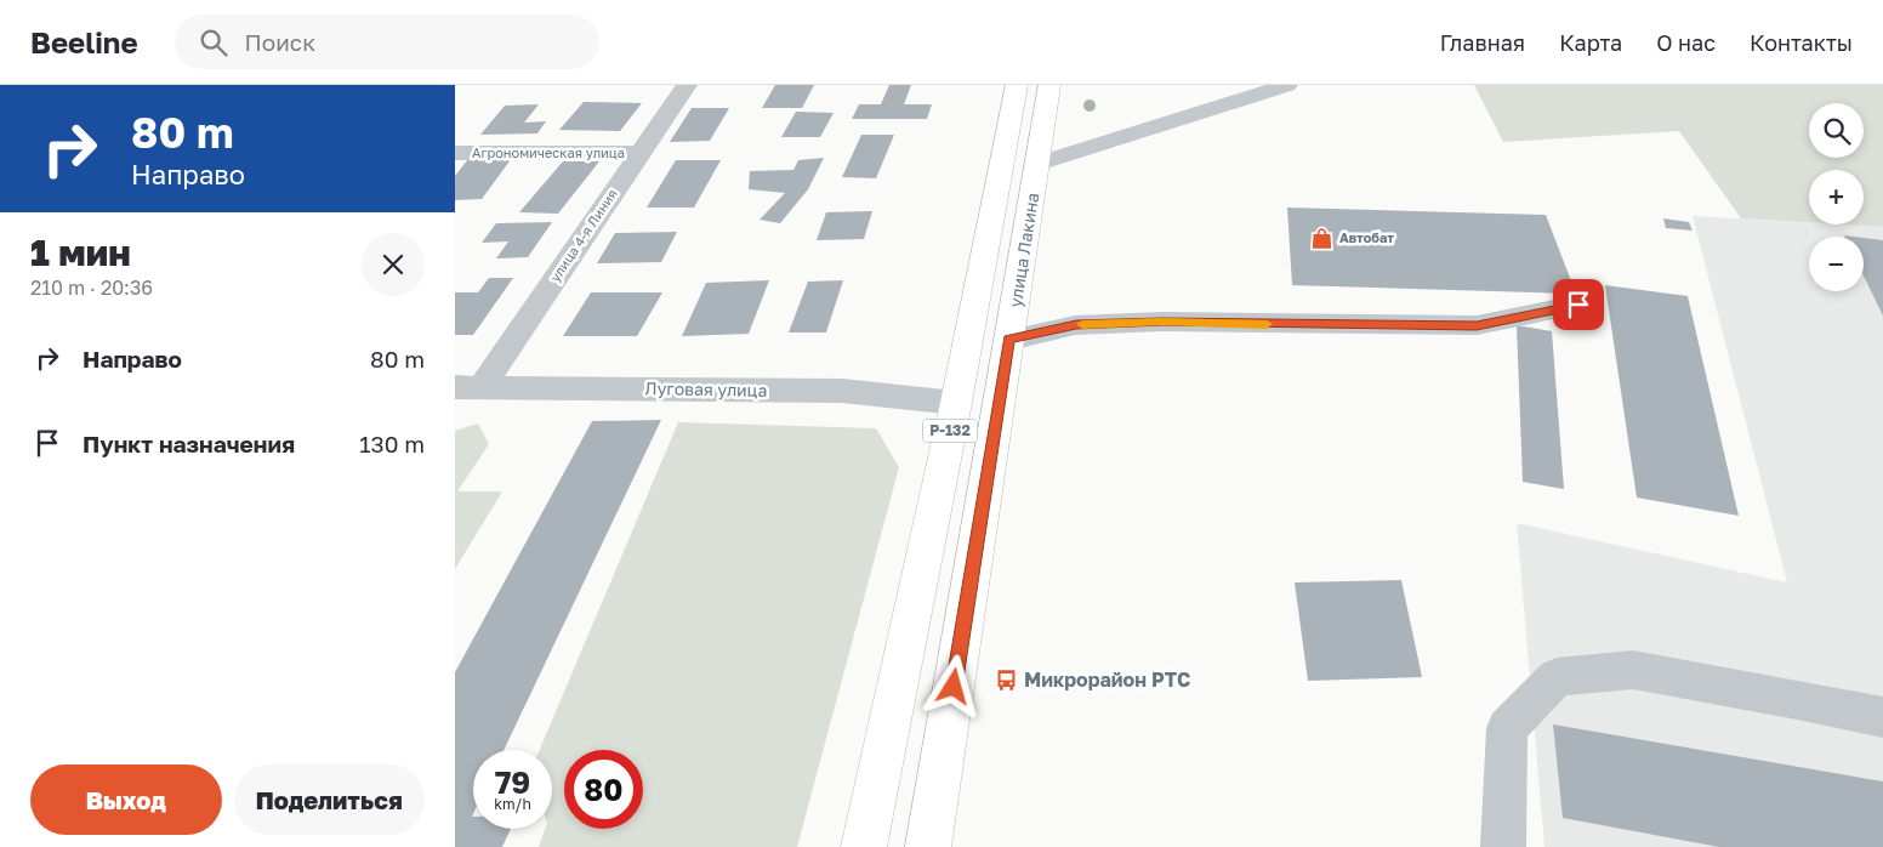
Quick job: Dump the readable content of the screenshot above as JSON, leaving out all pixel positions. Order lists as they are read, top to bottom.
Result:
{
  "streets": {
    "highway": ["улица Лакина", "Р-132"],
    "street": ["Агрономическая улица", "улица 4-я Линия", "Луговая улица"]
  },
  "crossings": [
    ["Агрономическая улица", "улица 4-я Линия"],
    ["улица 4-я Линия", "Луговая улица"],
    ["Луговая улица", "Р-132"]
  ],
  "places": {
    "shop": ["Автобат"],
    "bus stop": ["Микрорайон РТС"]
  },
  "page": {
    "header": "Beeline",
    "search": "Поиск",
    "nav": [
      "Главная",
      "Карта",
      "О нас",
      "Контакты"
    ],
    "turn": ["80 m", "Направо"],
    "map_buttons": ["+", "−"],
    "heading": ["1 мин", "210 m · 20:36"],
    "list": [
      {
        "name": "Направо",
        "value": "80 m"
      },
      {
        "name": "Пункт назначения",
        "value": "130 m"
      }
    ],
    "speed": "79 km/h",
    "limit": "80",
    "buttons": ["Выход", "Поделиться"]
  }
}
